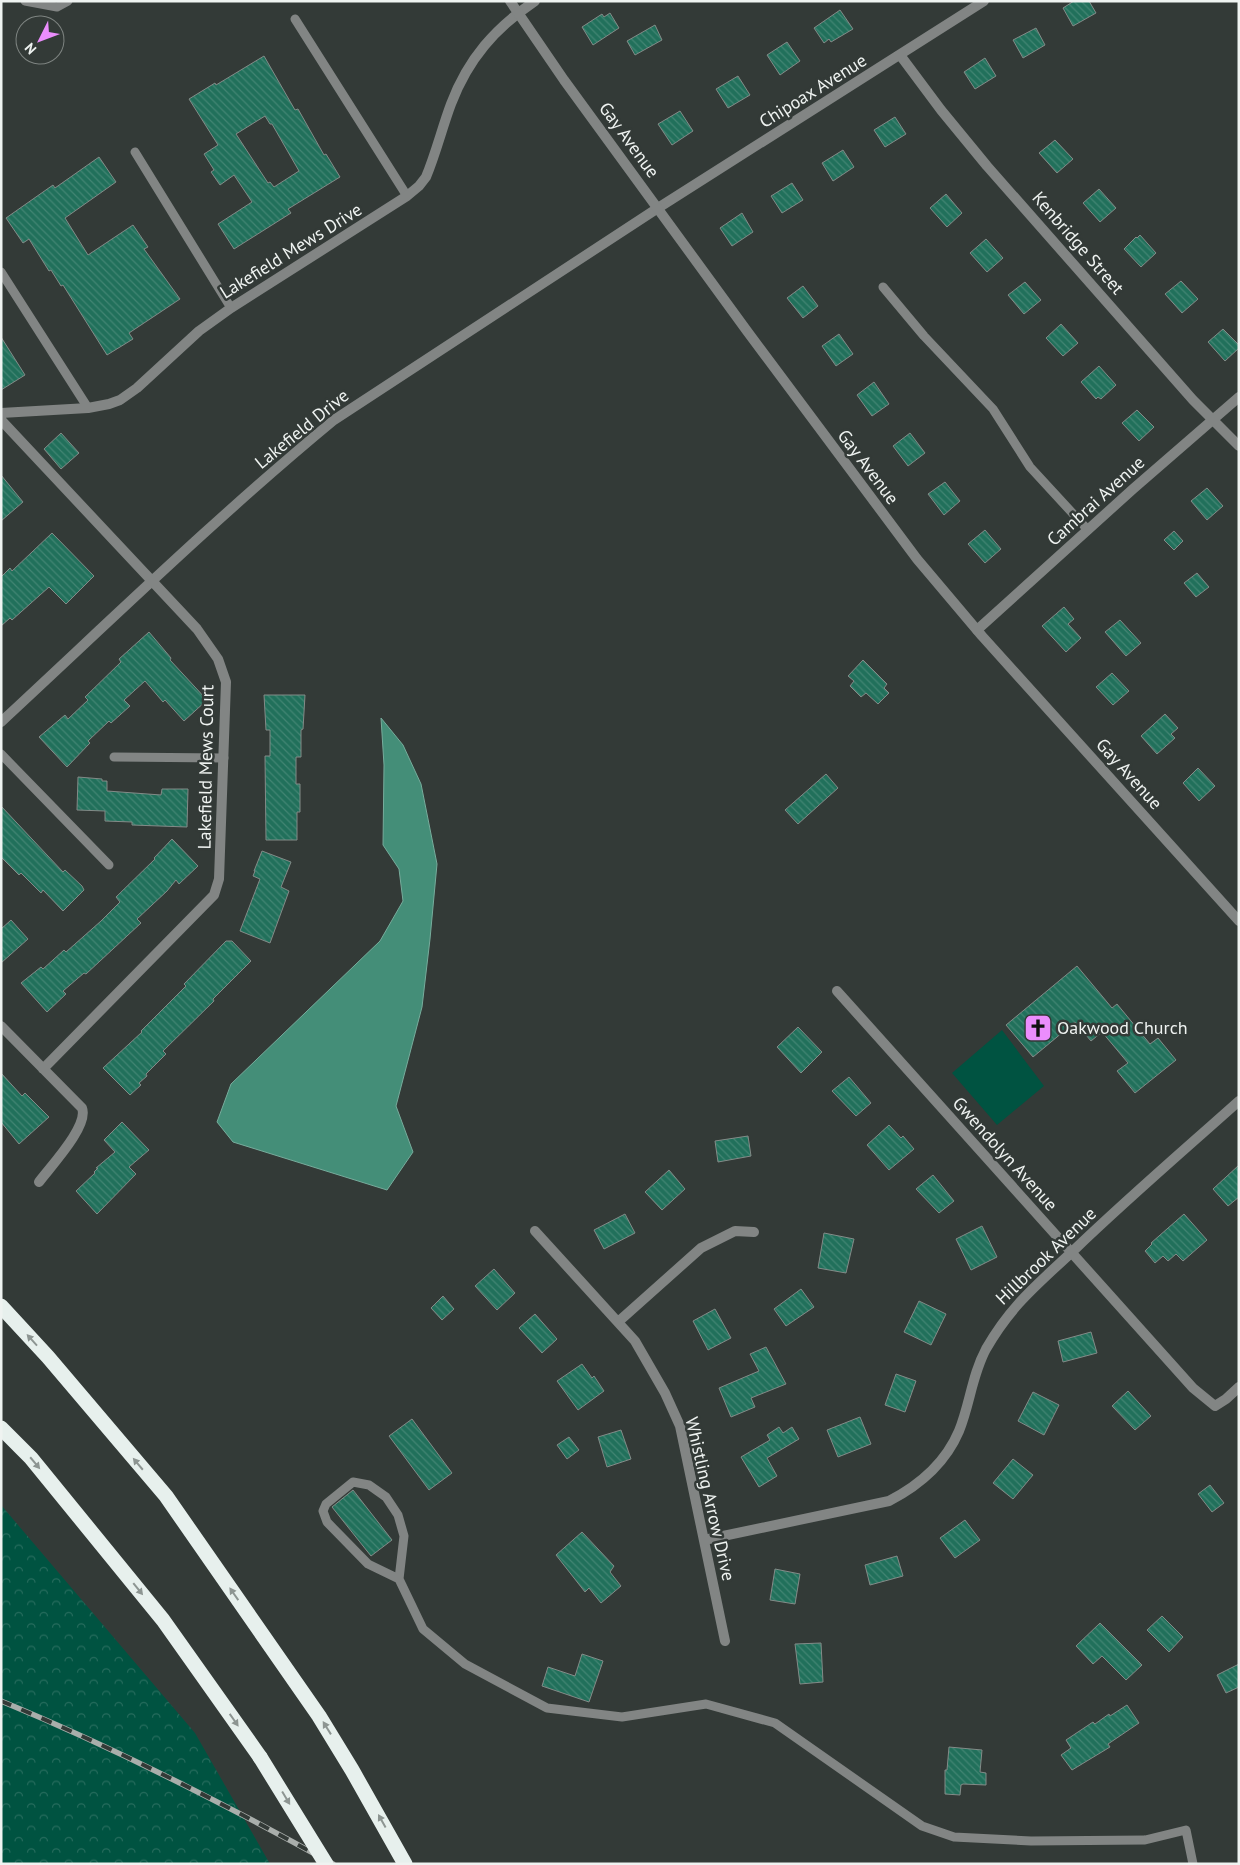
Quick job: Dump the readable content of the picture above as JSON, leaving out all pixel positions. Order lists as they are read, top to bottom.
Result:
{
  "streets": {
    "street": [
      "Chipoax Avenue",
      "Gay Avenue",
      "Kenbridge Street",
      "Lakefield Mews Drive",
      "Lakefield Drive",
      "Cambrai Avenue",
      "Lakefield Mews Court",
      "Gwendolyn Avenue",
      "Hillbrook Avenue",
      "Whistling Arrow Drive"
    ]
  },
  "crossings": [
    ["Chipoax Avenue", "Gay Avenue"],
    ["Chipoax Avenue", "Kenbridge Street"],
    ["Chipoax Avenue", "Lakefield Drive"],
    ["Gay Avenue", "Lakefield Mews Drive"],
    ["Gay Avenue", "Lakefield Drive"],
    ["Gay Avenue", "Cambrai Avenue"],
    ["Kenbridge Street", "Cambrai Avenue"],
    ["Lakefield Drive", "Lakefield Mews Court"],
    ["Gwendolyn Avenue", "Hillbrook Avenue"],
    ["Hillbrook Avenue", "Whistling Arrow Drive"]
  ],
  "places": {
    "church": ["Oakwood Church"]
  },
  "north": "bottom left"
}
